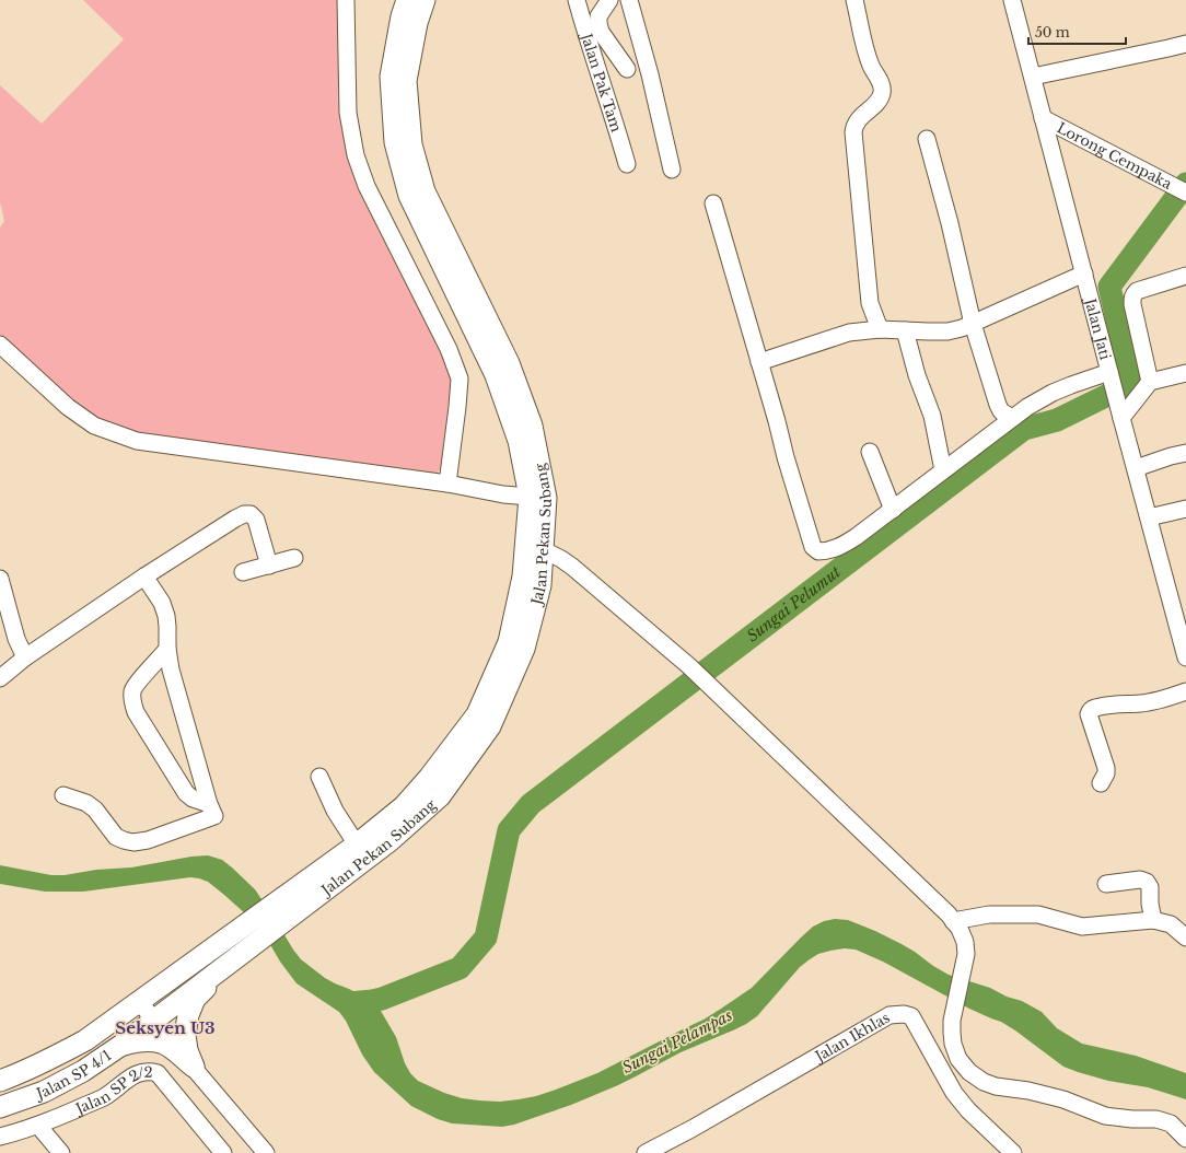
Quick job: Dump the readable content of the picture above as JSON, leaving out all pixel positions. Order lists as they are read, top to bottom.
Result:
{
  "streets": {
    "main road": ["Jalan Pekan Subang", "Jalan SP 4/1"],
    "street": [
      "Jalan Pak Tam",
      "Lorong Cempaka",
      "Jalan Jati",
      "Jalan Ikhlas",
      "Jalan SP 2/2"
    ]
  },
  "crossings": [
    ["Lorong Cempaka", "Jalan Jati"],
    ["Jalan Pekan Subang", "Jalan SP 4/1"]
  ],
  "districts": ["Seksyen U3"],
  "water": ["Sungai Pelumut", "Sungai Pelampas"],
  "scale_bar": "50 m"
}
